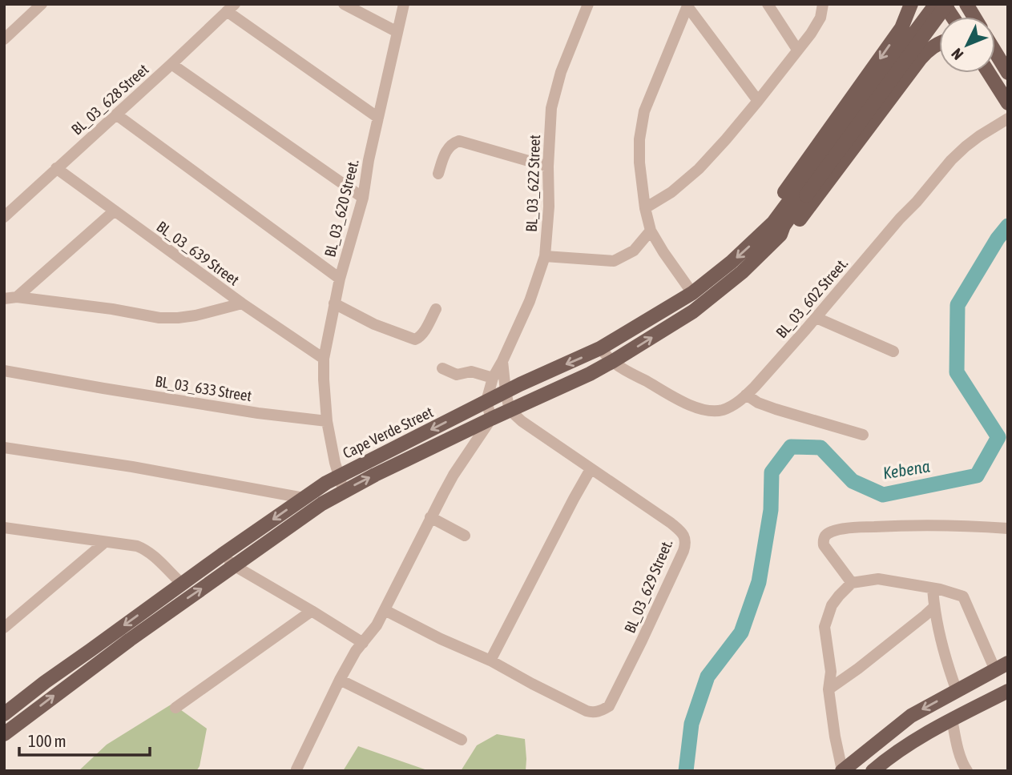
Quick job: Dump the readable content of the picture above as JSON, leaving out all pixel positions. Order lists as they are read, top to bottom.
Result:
{
  "streets": {
    "main road": ["Cape Verde Street"],
    "street": [
      "BL_03_628 Street",
      "BL_03_622 Street",
      "BL_03_620 Street.",
      "BL_03_639 Street",
      "BL_03_602 Street.",
      "BL_03_633 Street",
      "BL_03_629 Street."
    ]
  },
  "crossings": [
    ["BL_03_628 Street", "BL_03_639 Street"],
    ["BL_03_622 Street", "Cape Verde Street"],
    ["BL_03_620 Street.", "BL_03_639 Street"],
    ["BL_03_620 Street.", "BL_03_633 Street"],
    ["BL_03_602 Street.", "Cape Verde Street"]
  ],
  "water": ["Kebena"],
  "scale_bar": "100 m",
  "north": "bottom left"
}
